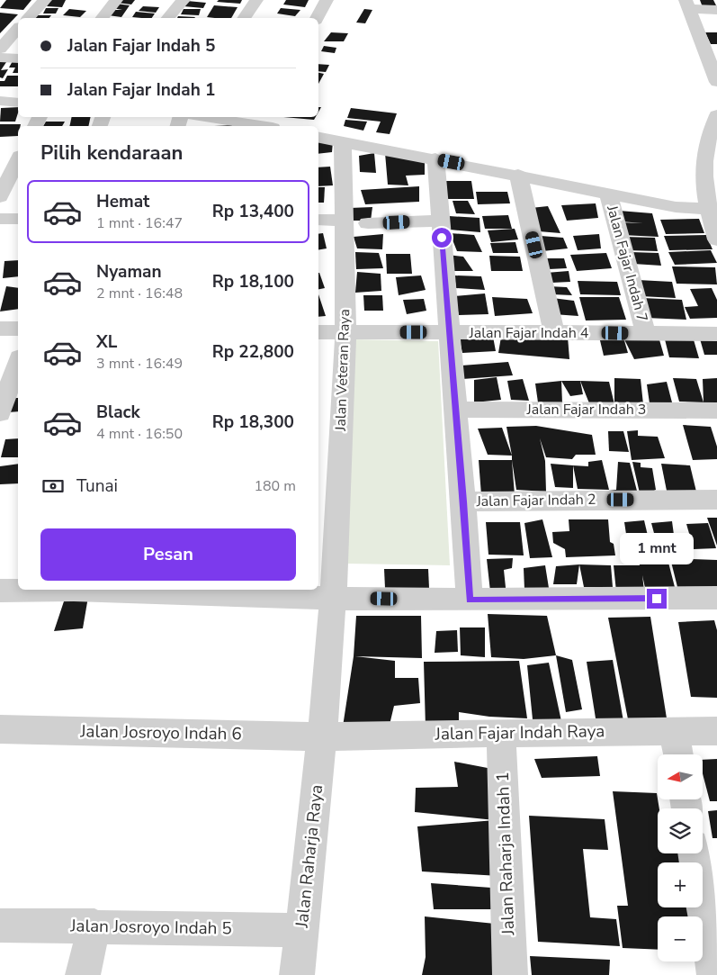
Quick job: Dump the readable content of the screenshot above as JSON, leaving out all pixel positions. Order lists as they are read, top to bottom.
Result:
{
  "streets": {
    "street": [
      "Jalan Fajar Indah 7",
      "Jalan Fajar Indah 4",
      "Jalan Veteran Raya",
      "Jalan Fajar Indah 3",
      "Jalan Fajar Indah 2",
      "Jalan Josroyo Indah 6",
      "Jalan Fajar Indah Raya",
      "Jalan Raharja Indah 1",
      "Jalan Raharja Raya",
      "Jalan Josroyo Indah 5"
    ]
  },
  "crossings": [
    ["Jalan Fajar Indah 7", "Jalan Fajar Indah 4"],
    ["Jalan Fajar Indah 4", "Jalan Veteran Raya"],
    ["Jalan Veteran Raya", "Jalan Josroyo Indah 6"],
    ["Jalan Veteran Raya", "Jalan Fajar Indah Raya"],
    ["Jalan Veteran Raya", "Jalan Raharja Raya"],
    ["Jalan Josroyo Indah 6", "Jalan Fajar Indah Raya"],
    ["Jalan Josroyo Indah 6", "Jalan Raharja Raya"],
    ["Jalan Fajar Indah Raya", "Jalan Raharja Indah 1"],
    ["Jalan Fajar Indah Raya", "Jalan Raharja Raya"],
    ["Jalan Raharja Raya", "Jalan Josroyo Indah 5"]
  ],
  "north": "left",
  "page": {
    "banner": ["Jalan Fajar Indah 5", "Jalan Fajar Indah 1"],
    "heading": "Pilih kendaraan",
    "list": [
      {
        "name": "Hemat",
        "note": "1 mnt · 16:47",
        "value": "Rp 13,400"
      },
      {
        "name": "Nyaman",
        "note": "2 mnt · 16:48",
        "value": "Rp 18,100"
      },
      {
        "name": "XL",
        "note": "3 mnt · 16:49",
        "value": "Rp 22,800"
      },
      {
        "name": "Black",
        "note": "4 mnt · 16:50",
        "value": "Rp 18,300"
      }
    ],
    "pay": ["Tunai", "180 m"],
    "buttons": "Pesan",
    "bubble": "1 mnt",
    "map_buttons": ["+", "−"]
  }
}
